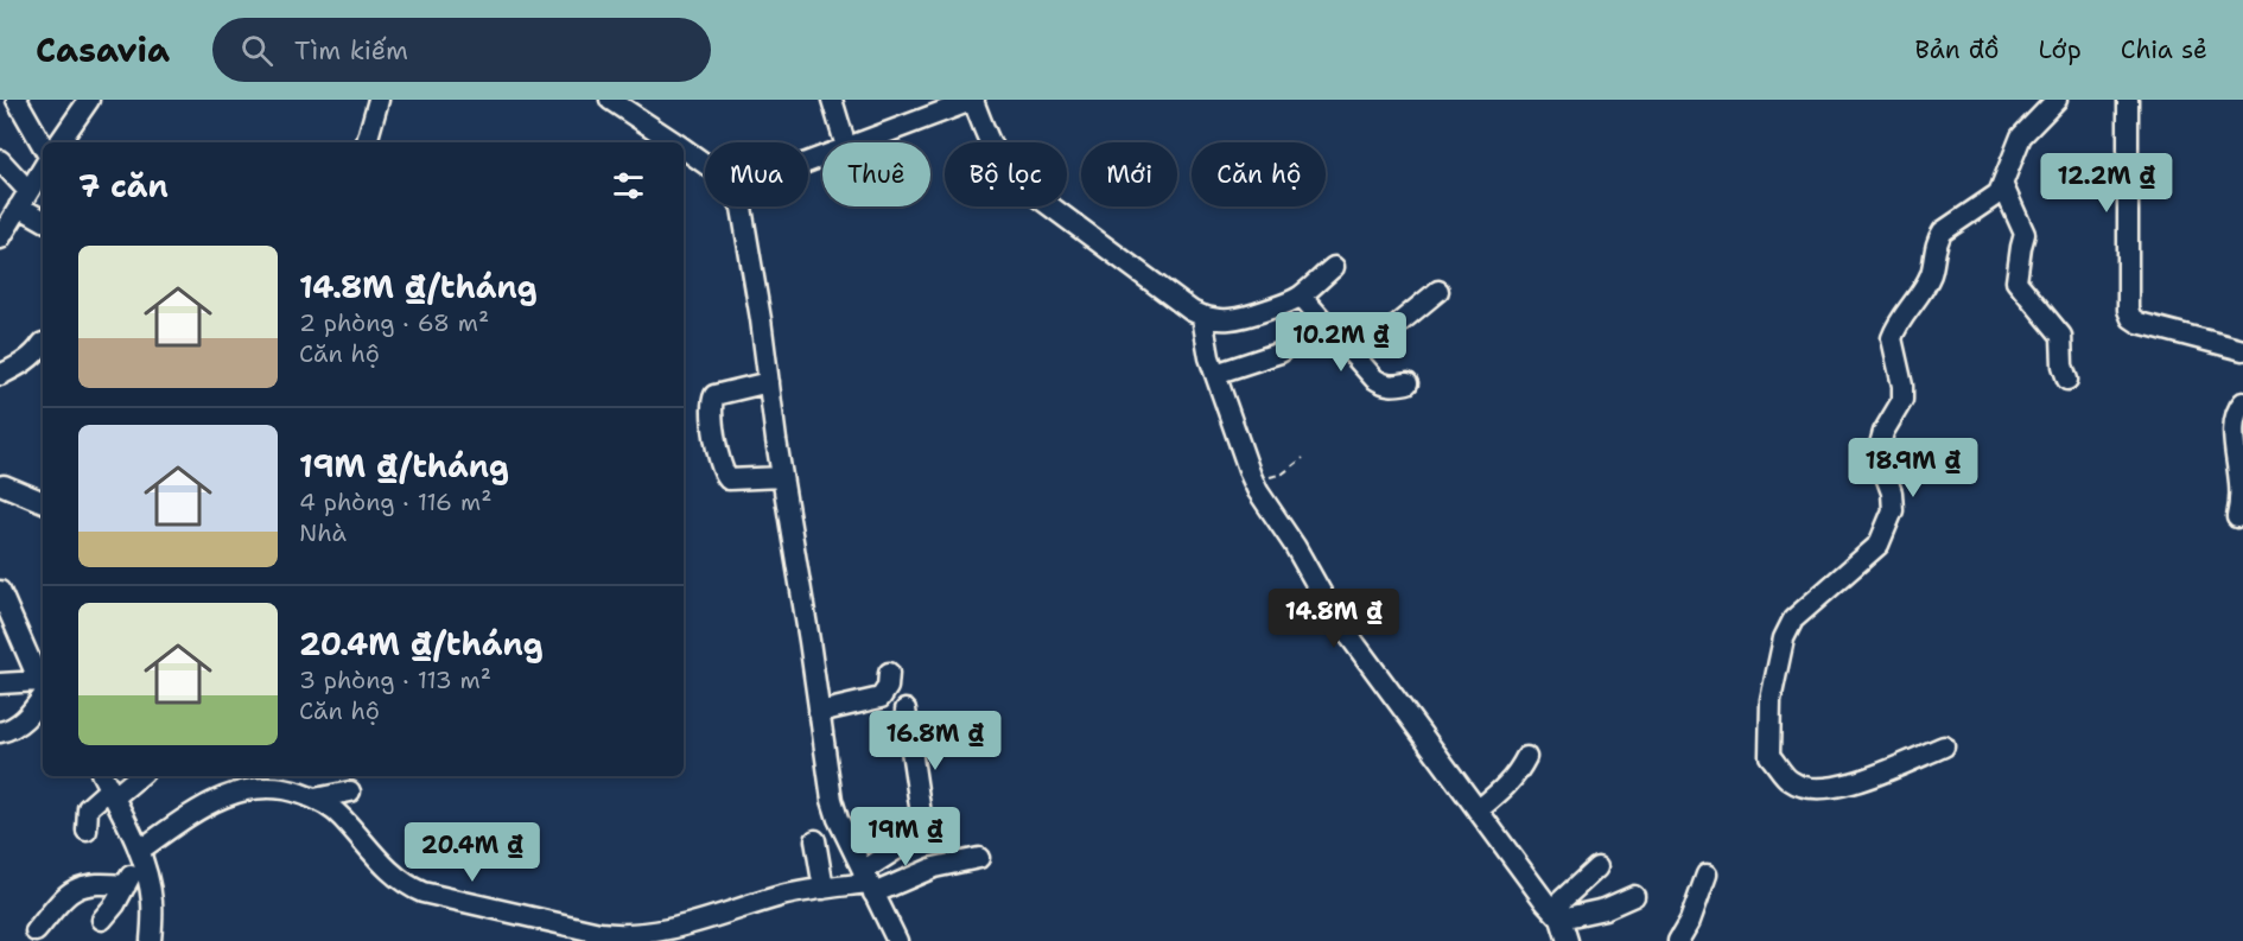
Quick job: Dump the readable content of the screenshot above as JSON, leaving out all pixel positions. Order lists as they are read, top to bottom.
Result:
{
  "page": {
    "header": "Casavia",
    "search": "Tìm kiếm",
    "nav": ["Bản đồ", "Lớp", "Chia sẻ"],
    "chip": [
      "Mua",
      "Thuê",
      "Bộ lọc",
      "Mới",
      "Căn hộ"
    ],
    "heading": "7 căn",
    "price": [
      "12.2M ₫",
      "10.2M ₫",
      "18.9M ₫",
      "14.8M ₫",
      "16.8M ₫",
      "19M ₫",
      "20.4M ₫"
    ],
    "list": [
      {
        "name": "14.8M ₫/tháng",
        "note": "2 phòng · 68 m² · Căn hộ"
      },
      {
        "name": "19M ₫/tháng",
        "note": "4 phòng · 116 m² · Nhà"
      },
      {
        "name": "20.4M ₫/tháng",
        "note": "3 phòng · 113 m² · Căn hộ"
      }
    ]
  }
}
